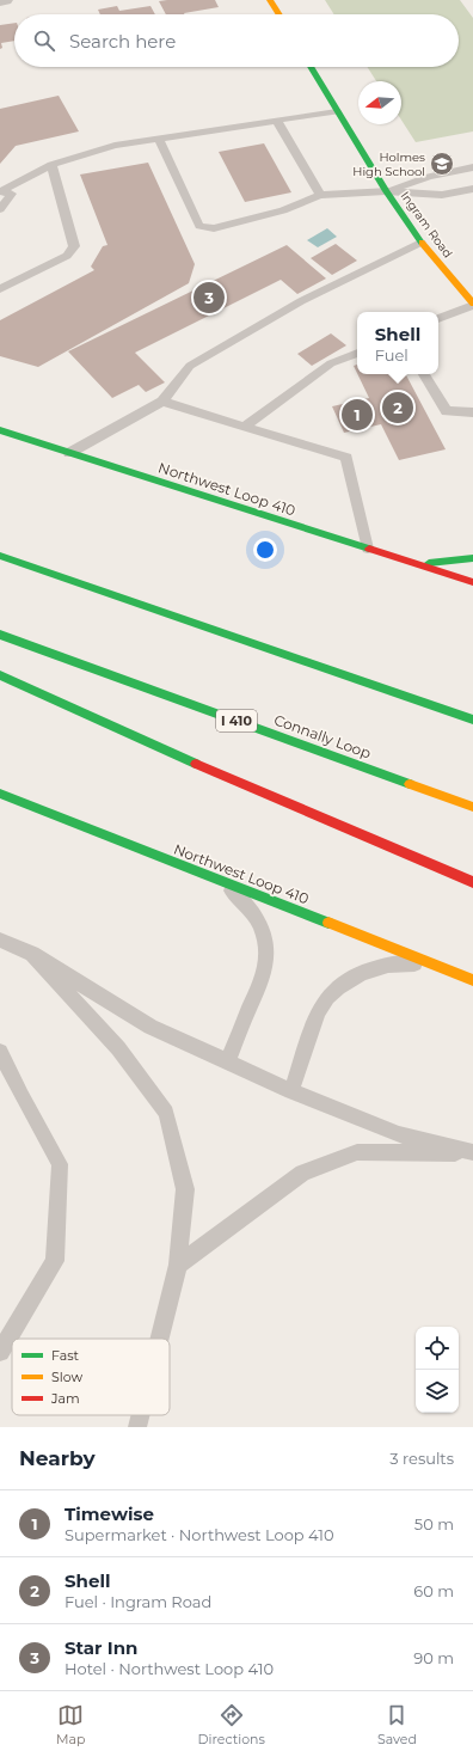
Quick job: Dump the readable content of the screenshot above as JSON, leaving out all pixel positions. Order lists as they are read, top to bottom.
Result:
{
  "streets": {
    "main road": [
      "Ingram Road",
      "Northwest Loop 410",
      "I 410",
      "Connally Loop"
    ]
  },
  "places": {
    "school or university": ["Holmes High School"]
  },
  "legend": ["Fast", "Slow", "Jam"],
  "north": "left",
  "page": {
    "search": "Search here",
    "pins": ["3", "2", "1"],
    "popup": ["Shell", "Fuel"],
    "heading": ["Nearby", "3 results"],
    "list": [
      {
        "mark": "1",
        "name": "Timewise",
        "note": "Supermarket · Northwest Loop 410",
        "value": "50 m"
      },
      {
        "mark": "2",
        "name": "Shell",
        "note": "Fuel · Ingram Road",
        "value": "60 m"
      },
      {
        "mark": "3",
        "name": "Star Inn",
        "note": "Hotel · Northwest Loop 410",
        "value": "90 m"
      }
    ],
    "nav": ["Map", "Directions", "Saved"]
  }
}
